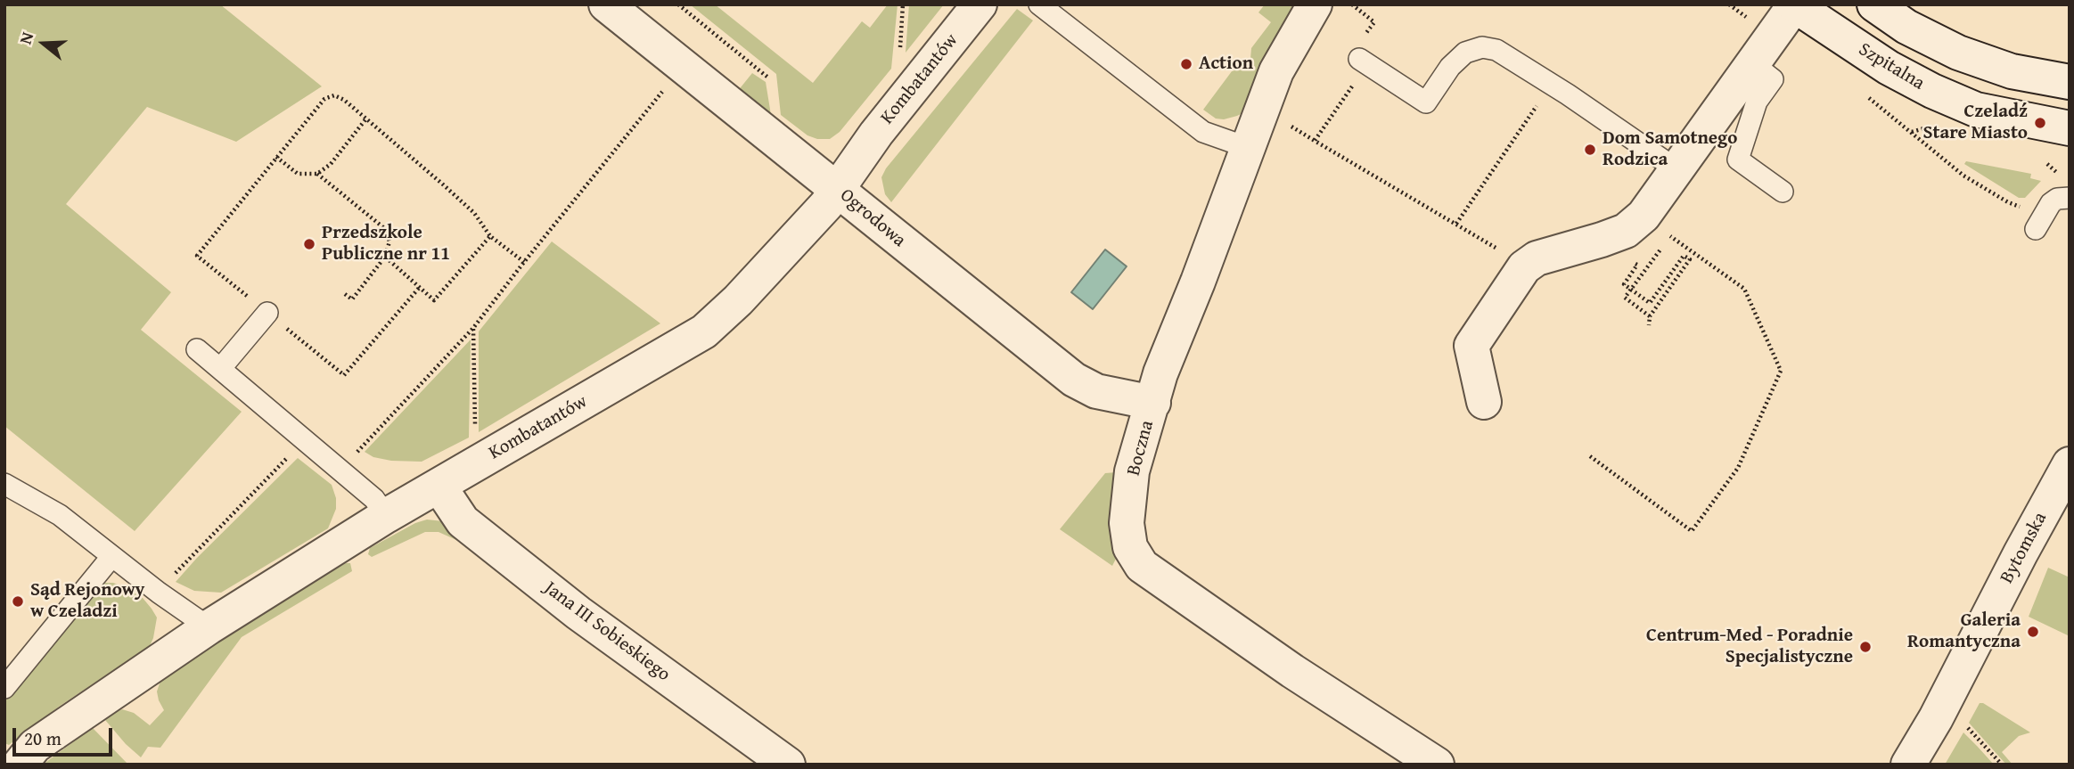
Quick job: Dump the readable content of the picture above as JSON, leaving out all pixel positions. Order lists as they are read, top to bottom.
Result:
{
  "streets": {
    "street": [
      "Szpitalna",
      "Kombatantów",
      "Ogrodowa",
      "Boczna",
      "Bytomska",
      "Jana III Sobieskiego"
    ]
  },
  "crossings": [
    ["Kombatantów", "Ogrodowa"],
    ["Kombatantów", "Jana III Sobieskiego"],
    ["Ogrodowa", "Boczna"]
  ],
  "places": [
    "Action",
    "Czeladź Stare Miasto",
    "Dom Samotnego Rodzica",
    "Przedszkole Publiczne nr 11",
    "Sąd Rejonowy w Czeladzi",
    "Galeria Romantyczna",
    "Centrum-Med - Poradnie Specjalistyczne"
  ],
  "scale_bar": "20 m",
  "north": "left"
}
